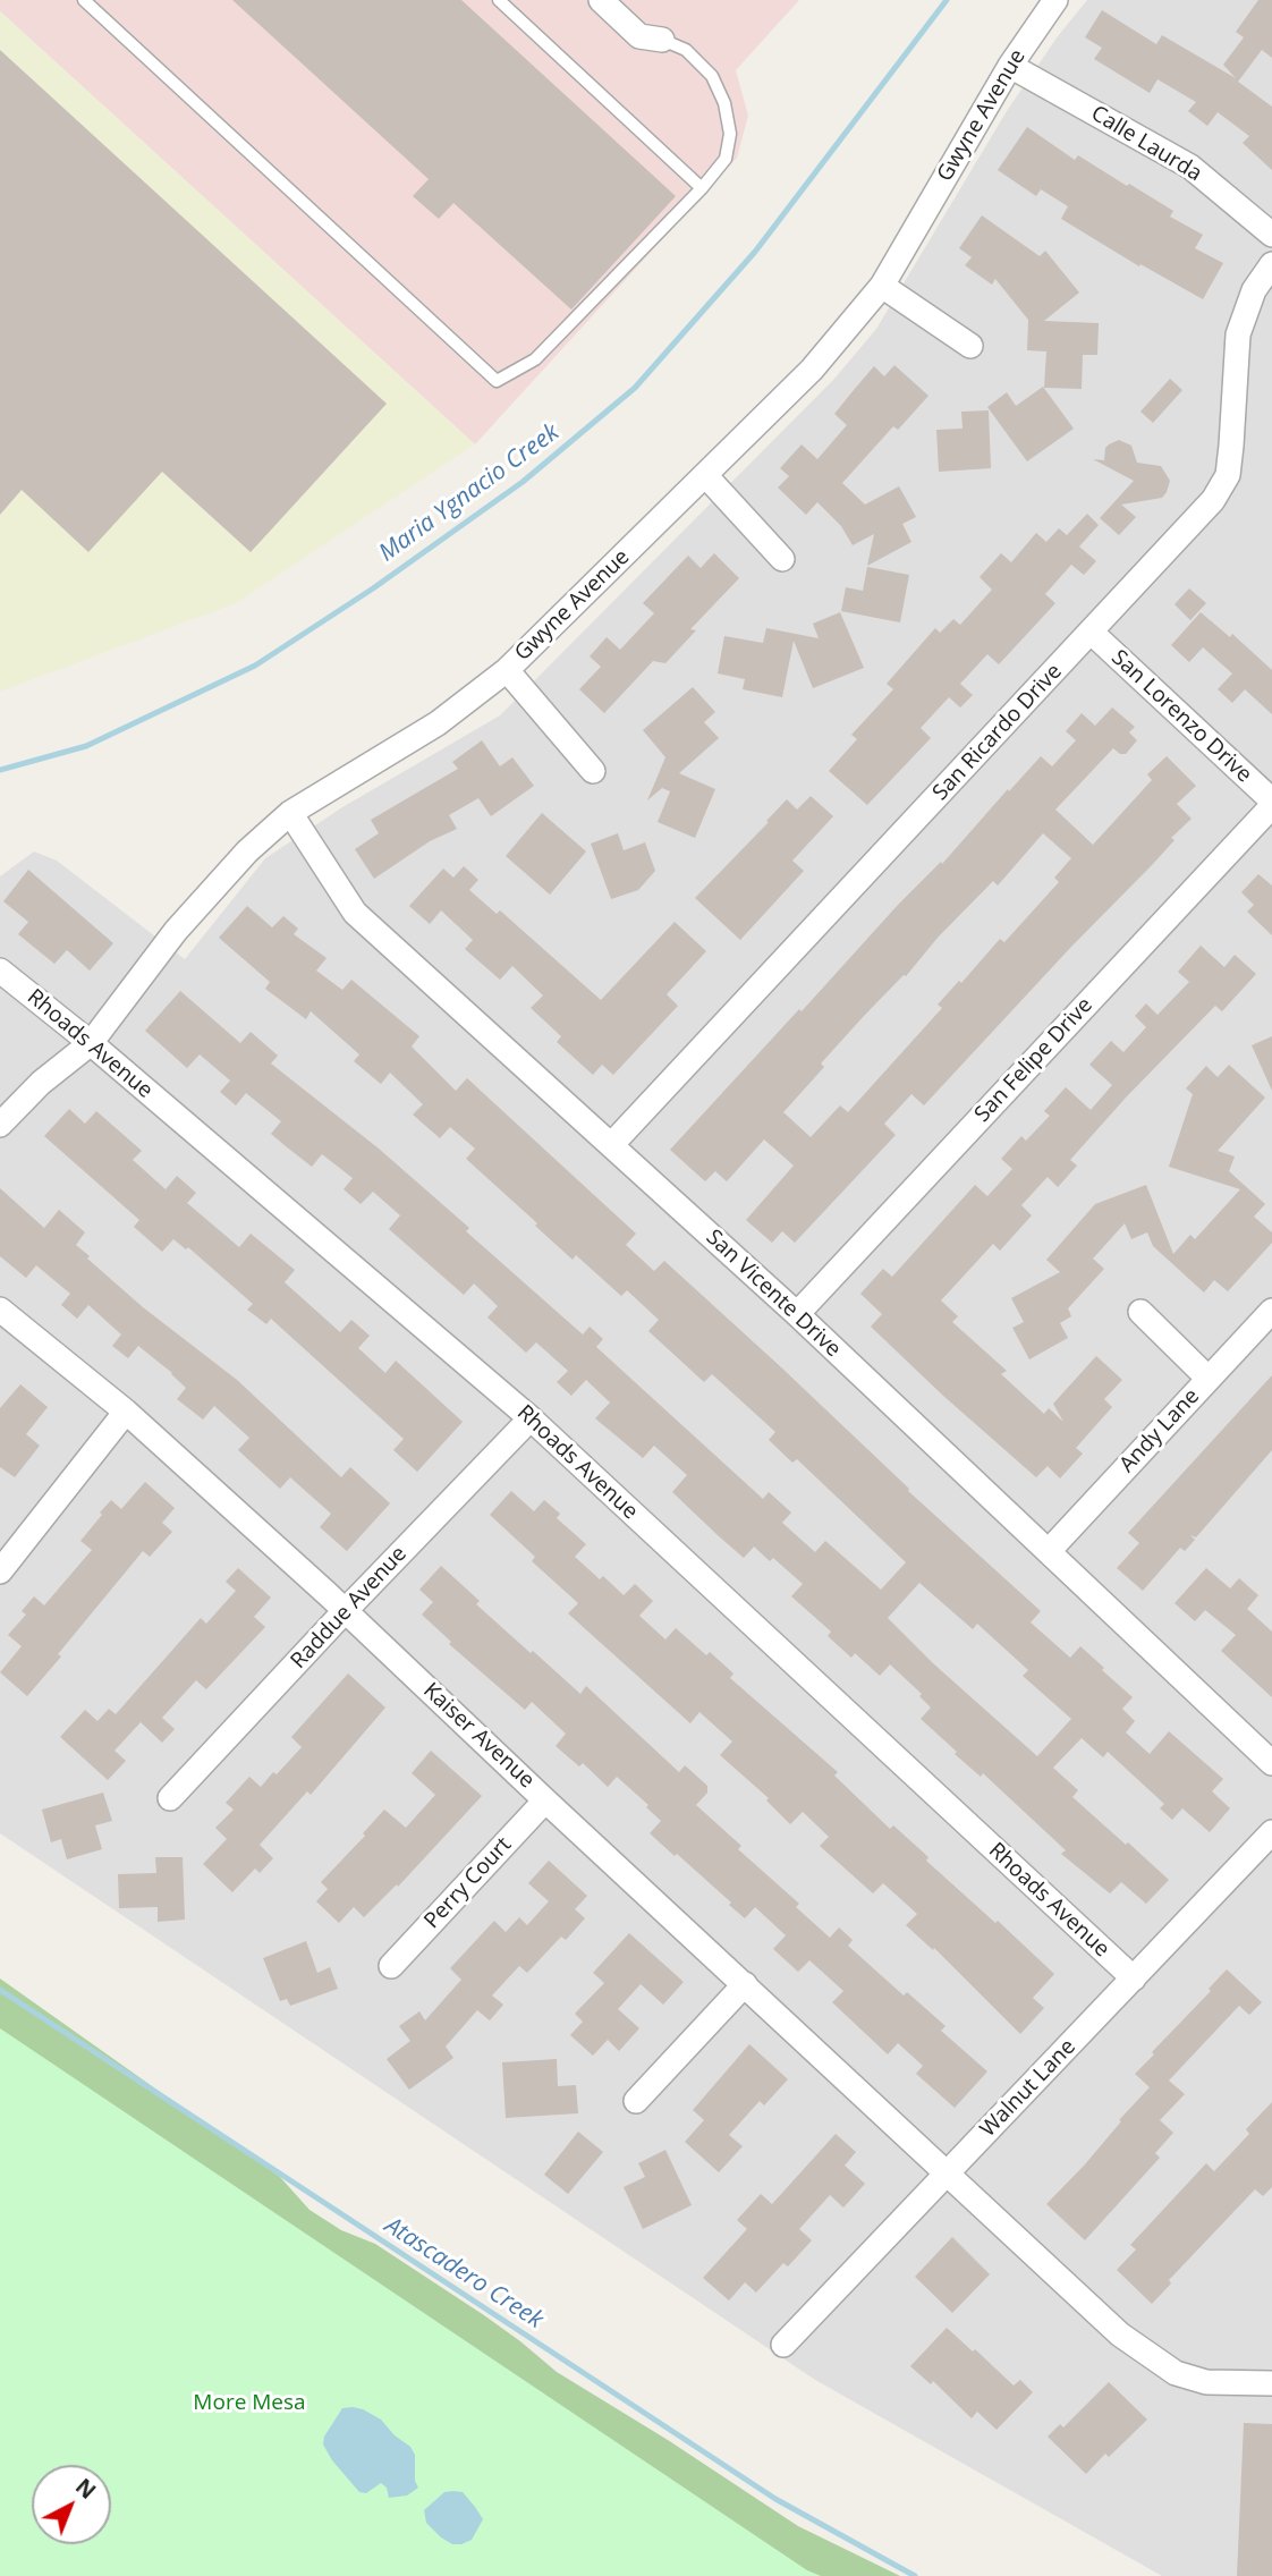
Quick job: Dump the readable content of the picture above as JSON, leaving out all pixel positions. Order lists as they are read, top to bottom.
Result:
{
  "streets": {
    "street": [
      "Gwyne Avenue",
      "Calle Laurda",
      "San Lorenzo Drive",
      "San Ricardo Drive",
      "Rhoads Avenue",
      "San Felipe Drive",
      "San Vicente Drive",
      "Andy Lane",
      "Raddue Avenue",
      "Kaiser Avenue",
      "Perry Court",
      "Walnut Lane"
    ]
  },
  "crossings": [
    ["Gwyne Avenue", "Calle Laurda"],
    ["Gwyne Avenue", "Rhoads Avenue"],
    ["Gwyne Avenue", "San Vicente Drive"],
    ["San Lorenzo Drive", "San Ricardo Drive"],
    ["San Ricardo Drive", "San Vicente Drive"],
    ["Rhoads Avenue", "Raddue Avenue"],
    ["Rhoads Avenue", "Walnut Lane"],
    ["San Felipe Drive", "San Vicente Drive"],
    ["San Vicente Drive", "Andy Lane"],
    ["Raddue Avenue", "Kaiser Avenue"],
    ["Kaiser Avenue", "Perry Court"],
    ["Kaiser Avenue", "Walnut Lane"]
  ],
  "water": ["Maria Ygnacio Creek", "Atascadero Creek"],
  "parks": ["More Mesa"],
  "north": "top right"
}
